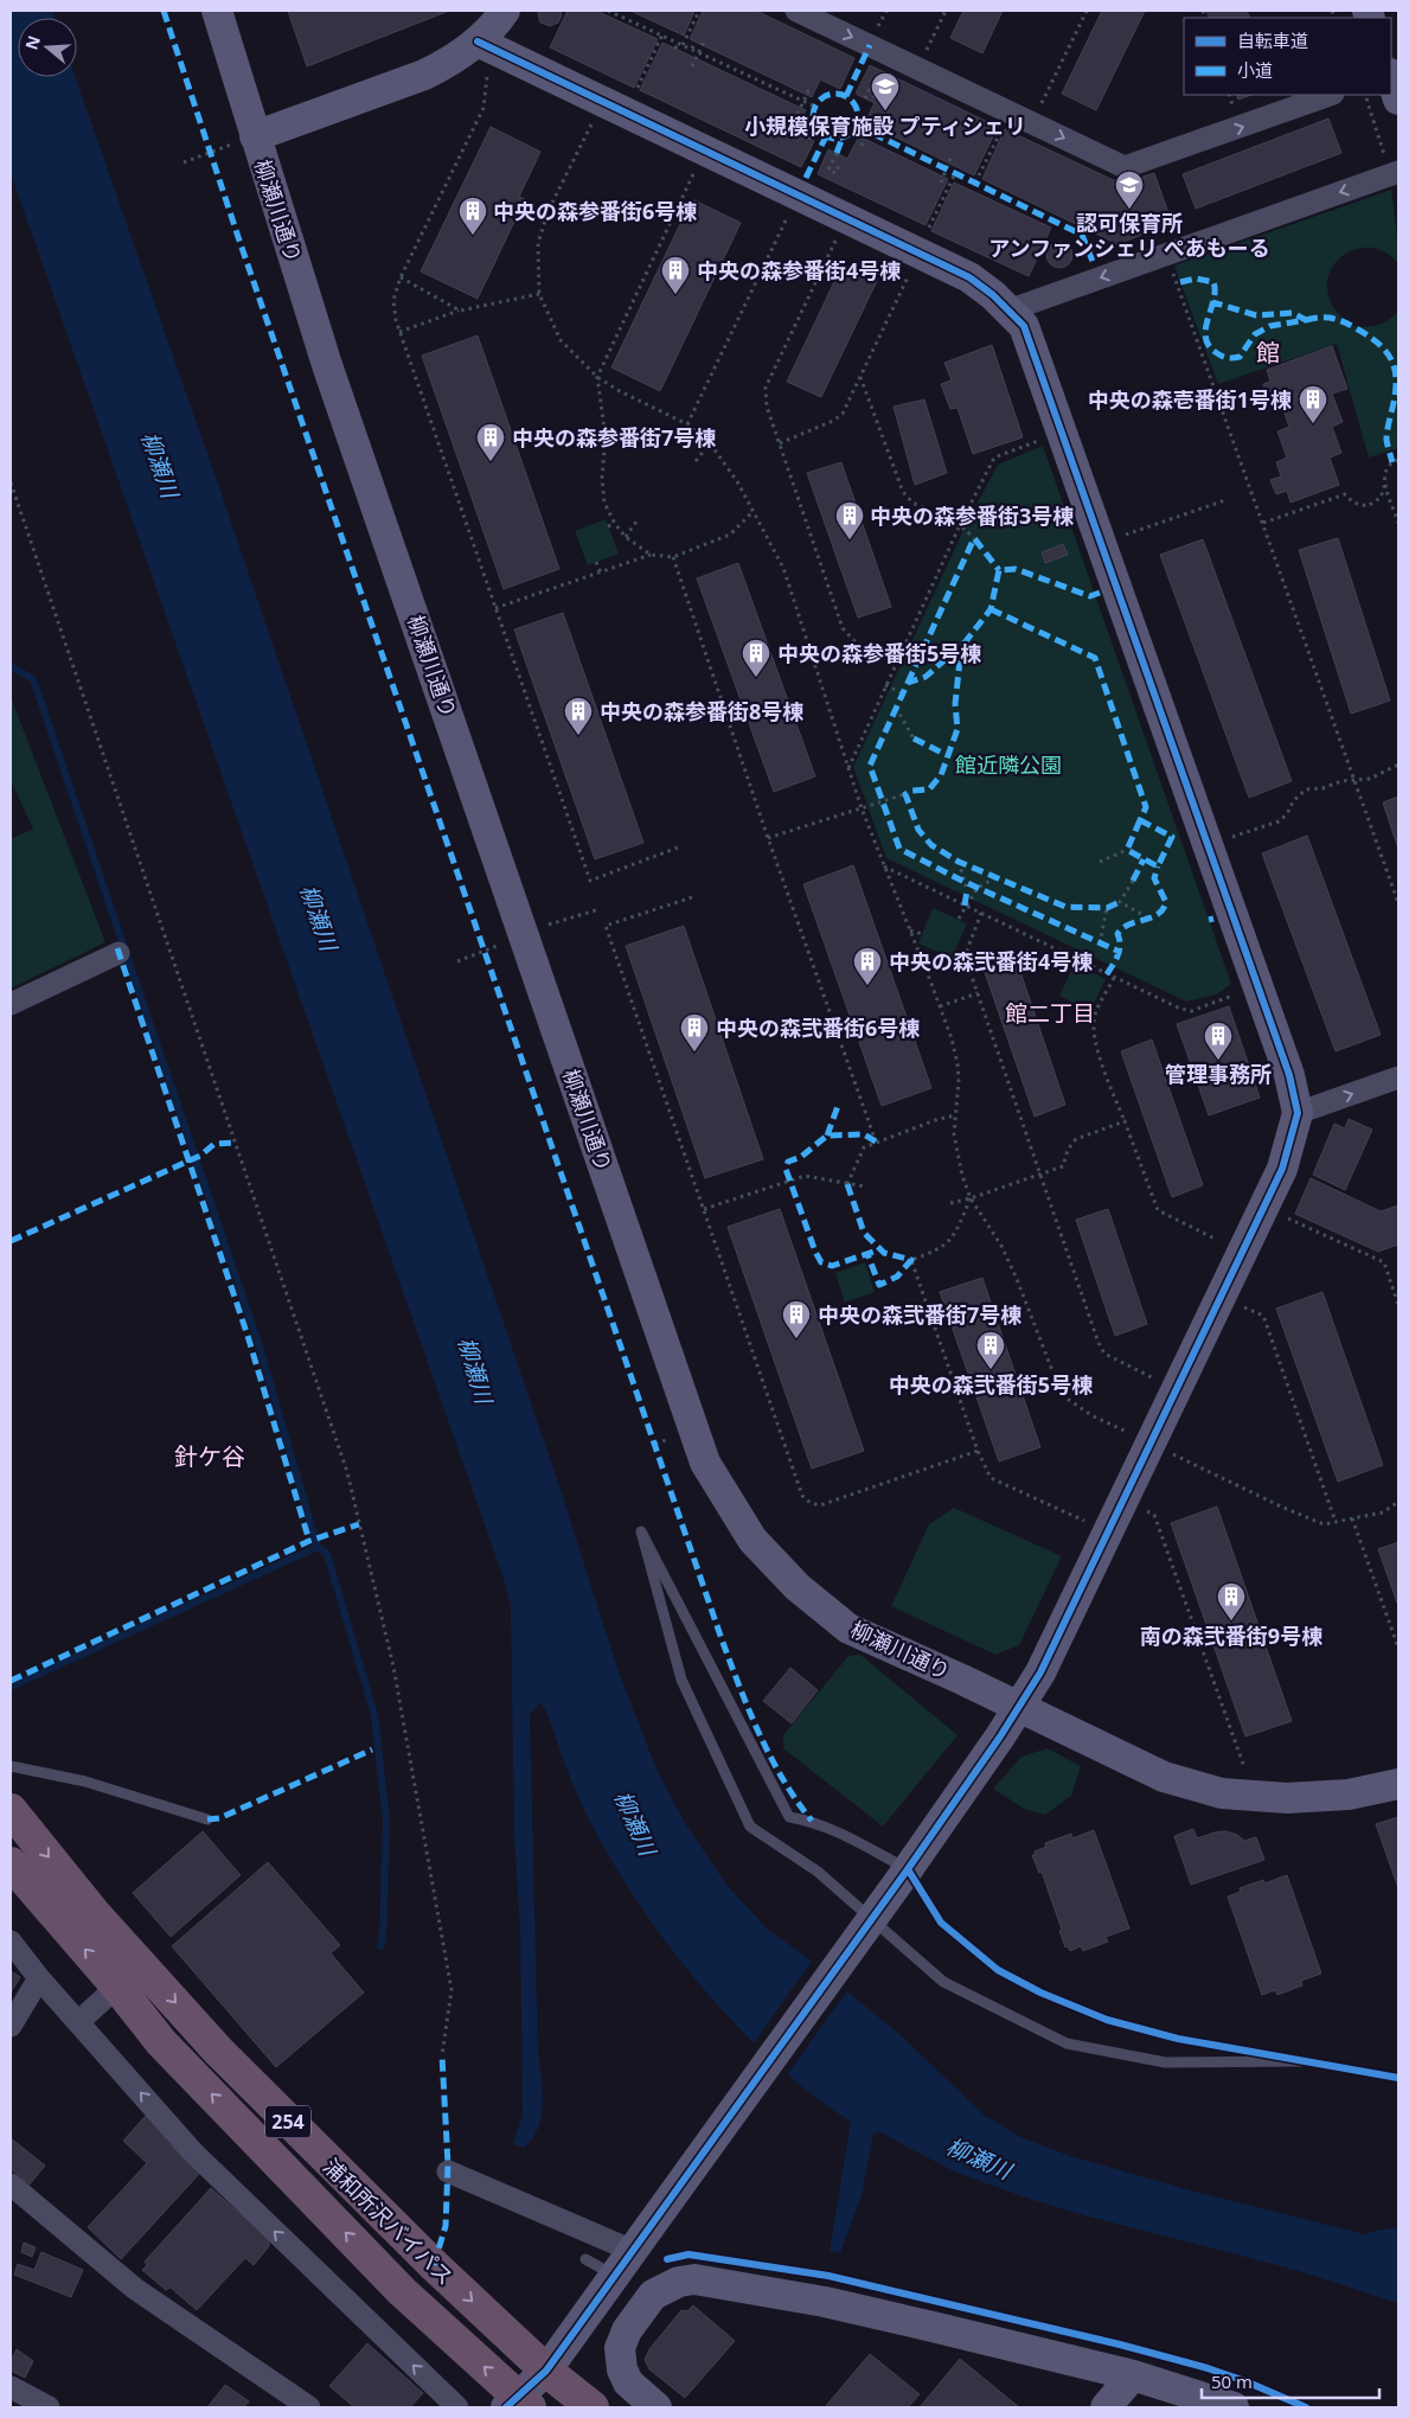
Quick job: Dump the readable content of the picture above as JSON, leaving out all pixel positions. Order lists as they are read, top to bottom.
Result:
{
  "streets": {
    "highway": ["254", "浦和所沢バイパス"],
    "street": ["柳瀬川通り"]
  },
  "districts": ["館", "館二丁目", "針ケ谷"],
  "water": ["柳瀬川"],
  "parks": ["館近隣公園"],
  "places": {
    "school or university": ["小規模保育施設 プティシェリ", "認可保育所 アンファンシェリ ぺあもーる"],
    "building": [
      "中央の森参番街6号棟",
      "中央の森参番街4号棟",
      "中央の森壱番街1号棟",
      "中央の森参番街7号棟",
      "中央の森参番街3号棟",
      "中央の森参番街5号棟",
      "中央の森参番街8号棟",
      "中央の森弐番街4号棟",
      "中央の森弐番街6号棟",
      "管理事務所",
      "中央の森弐番街7号棟",
      "中央の森弐番街5号棟",
      "南の森弐番街9号棟"
    ]
  },
  "legend": ["自転車道", "小道"],
  "scale_bar": "50 m",
  "north": "left"
}
